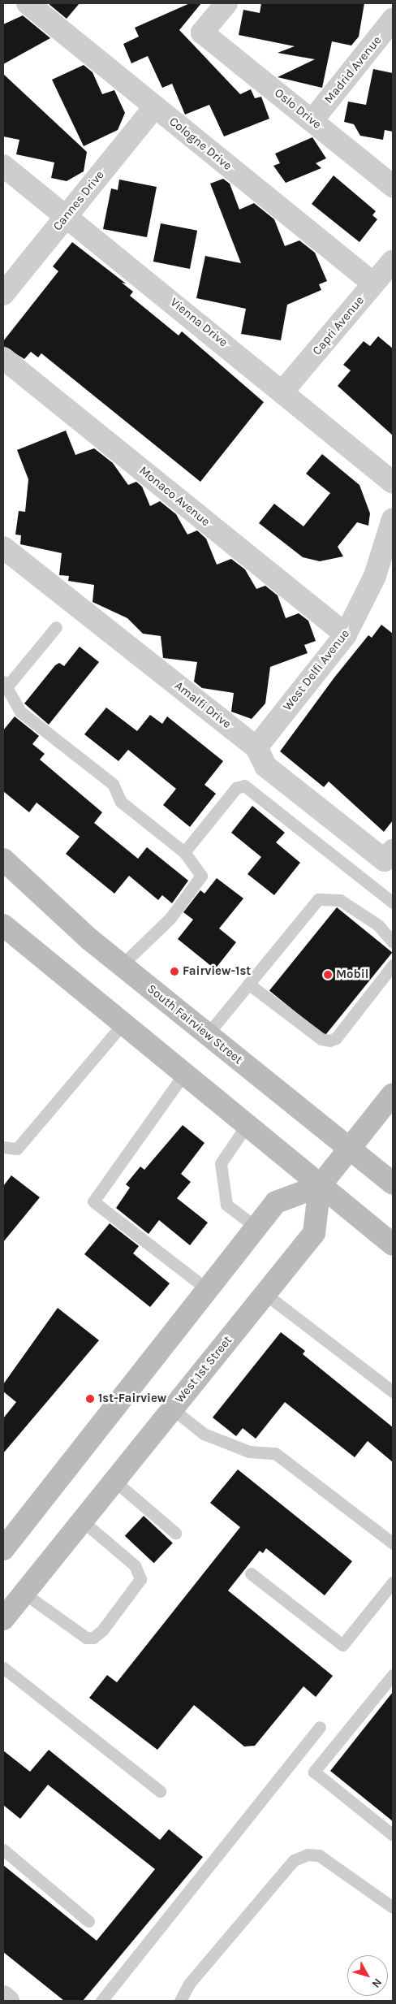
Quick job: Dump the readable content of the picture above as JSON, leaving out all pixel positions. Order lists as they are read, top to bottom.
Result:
{
  "streets": {
    "main road": ["South Fairview Street", "West 1st Street"],
    "street": [
      "Madrid Avenue",
      "Oslo Drive",
      "Cologne Drive",
      "Cannes Drive",
      "Vienna Drive",
      "Capri Avenue",
      "Monaco Avenue",
      "West Delfi Avenue",
      "Amalfi Drive"
    ]
  },
  "crossings": [
    ["Madrid Avenue", "Oslo Drive"],
    ["Cologne Drive", "Cannes Drive"],
    ["Cologne Drive", "Capri Avenue"],
    ["Cannes Drive", "Vienna Drive"],
    ["Vienna Drive", "Capri Avenue"],
    ["Monaco Avenue", "West Delfi Avenue"],
    ["West Delfi Avenue", "Amalfi Drive"]
  ],
  "places": ["Fairview-1st", "Mobil", "1st-Fairview"],
  "north": "bottom right"
}
